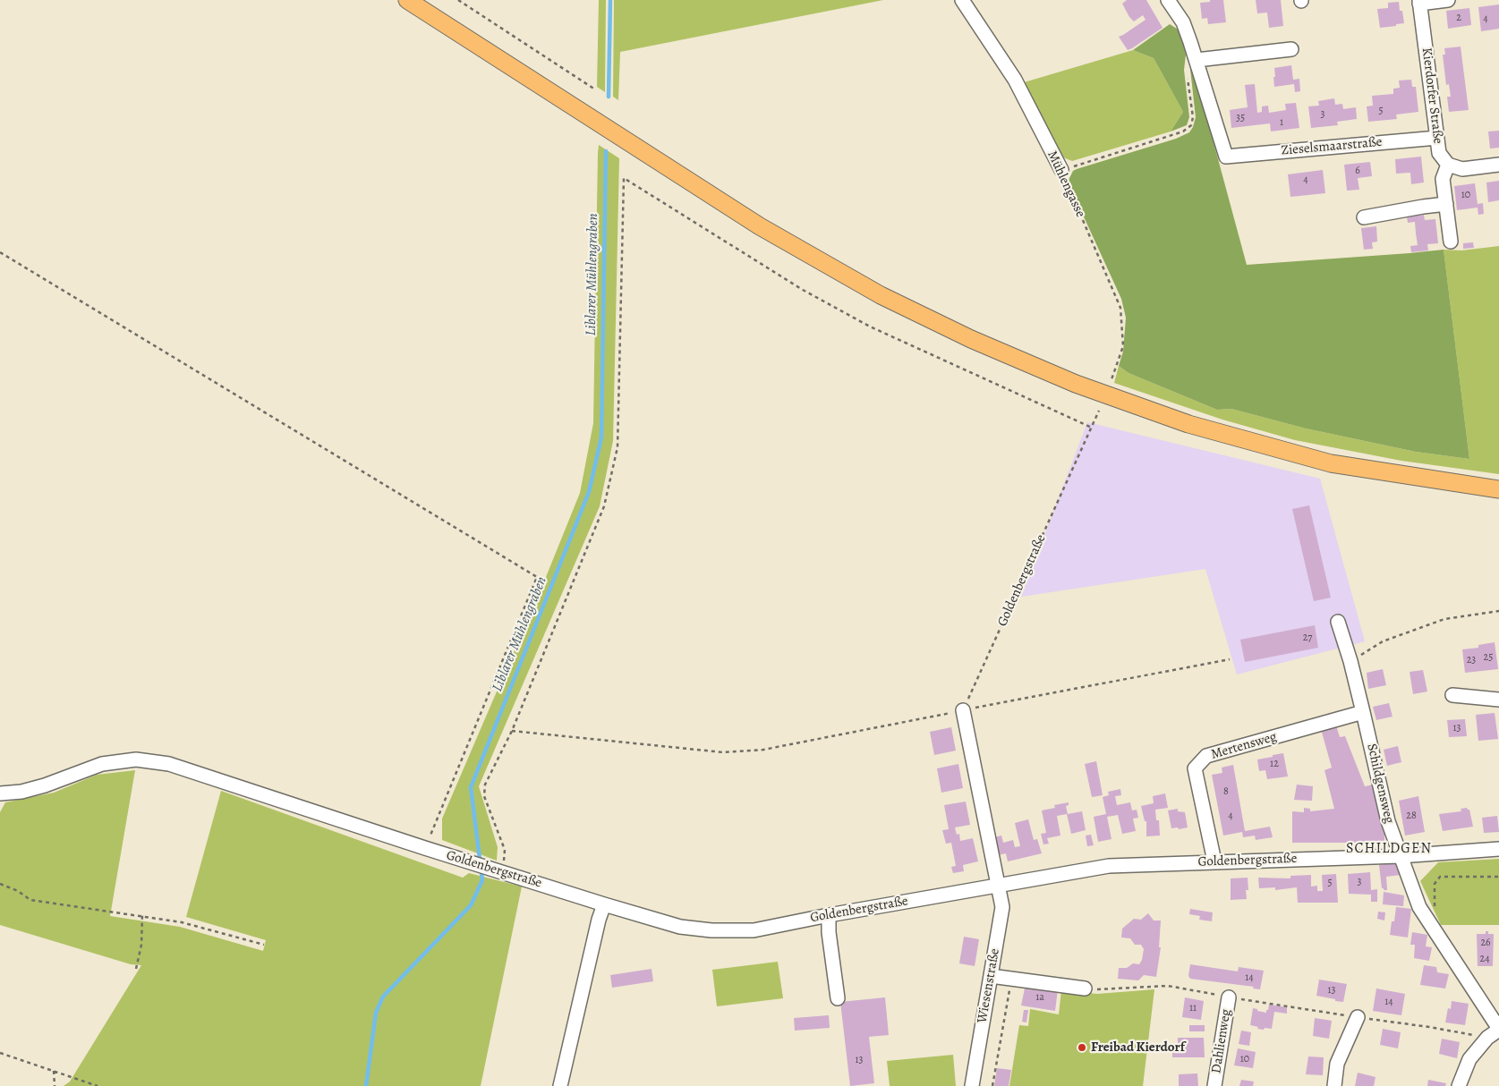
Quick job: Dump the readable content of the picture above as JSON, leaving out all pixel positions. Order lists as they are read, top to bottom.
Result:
{
  "streets": {
    "street": [
      "Kierdorfer Straße",
      "Zieselsmaarstraße",
      "Mühlengasse",
      "Goldenbergstraße",
      "Mertensweg",
      "Schildgensweg",
      "Wiesenstraße",
      "Dahlienweg"
    ]
  },
  "crossings": [
    ["Kierdorfer Straße", "Zieselsmaarstraße"],
    ["Goldenbergstraße", "Mertensweg"],
    ["Goldenbergstraße", "Schildgensweg"],
    ["Goldenbergstraße", "Wiesenstraße"],
    ["Mertensweg", "Schildgensweg"]
  ],
  "districts": ["SCHILDGEN"],
  "water": ["Liblarer Mühlengraben"],
  "places": ["Freibad Kierdorf"],
  "house_numbers": [
    "2",
    "4",
    "5",
    "3",
    "35",
    "1",
    "6",
    "4",
    "10",
    "27",
    "25",
    "23",
    "13",
    "12",
    "8",
    "4",
    "28",
    "3",
    "5",
    "26",
    "24",
    "14",
    "13",
    "1a",
    "14",
    "11",
    "10",
    "13"
  ]
}
